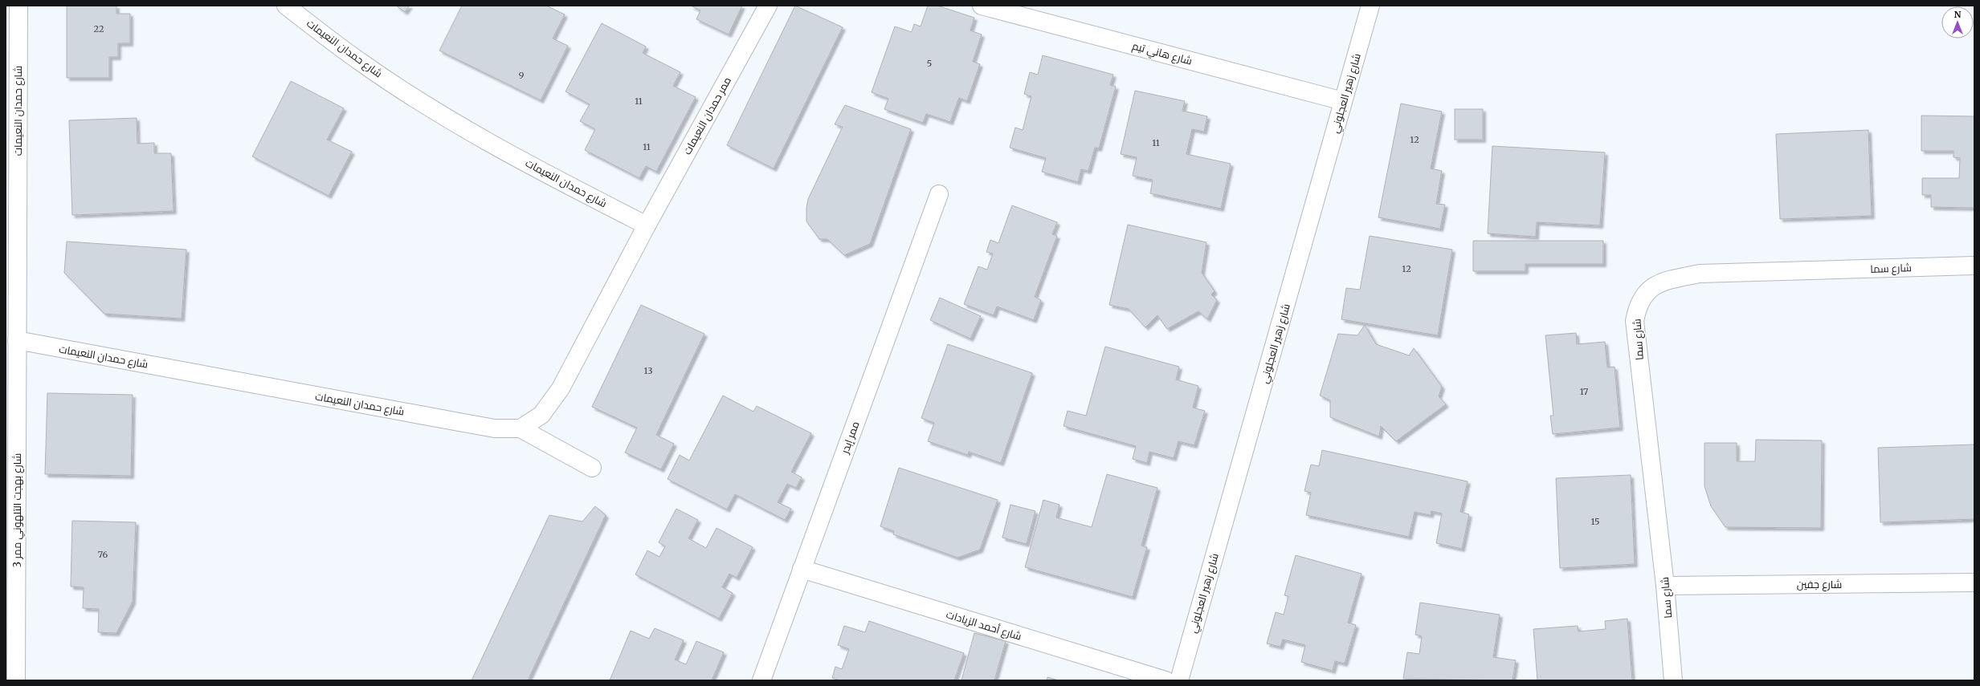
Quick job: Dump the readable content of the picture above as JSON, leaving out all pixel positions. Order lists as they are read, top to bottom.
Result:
{
  "streets": {
    "street": [
      "شارع حمدان النعيمات",
      "شارع هاني تيم",
      "شارع زهير العجلوني",
      "ممر حمدان النعيمات",
      "شارع سما",
      "ممر إبدر",
      "شارع بهجت التلهوني ممر 3",
      "شارع جفين",
      "شارع أحمد الزيادات"
    ]
  },
  "crossings": [
    ["شارع حمدان النعيمات", "ممر حمدان النعيمات"],
    ["شارع حمدان النعيمات", "شارع بهجت التلهوني ممر 3"],
    ["شارع هاني تيم", "شارع زهير العجلوني"],
    ["شارع سما", "شارع جفين"],
    ["ممر إبدر", "شارع أحمد الزيادات"]
  ],
  "house_numbers": [
    "22",
    "5",
    "9",
    "11",
    "12",
    "11",
    "11",
    "12",
    "13",
    "17",
    "15",
    "76"
  ],
  "north": "top"
}
